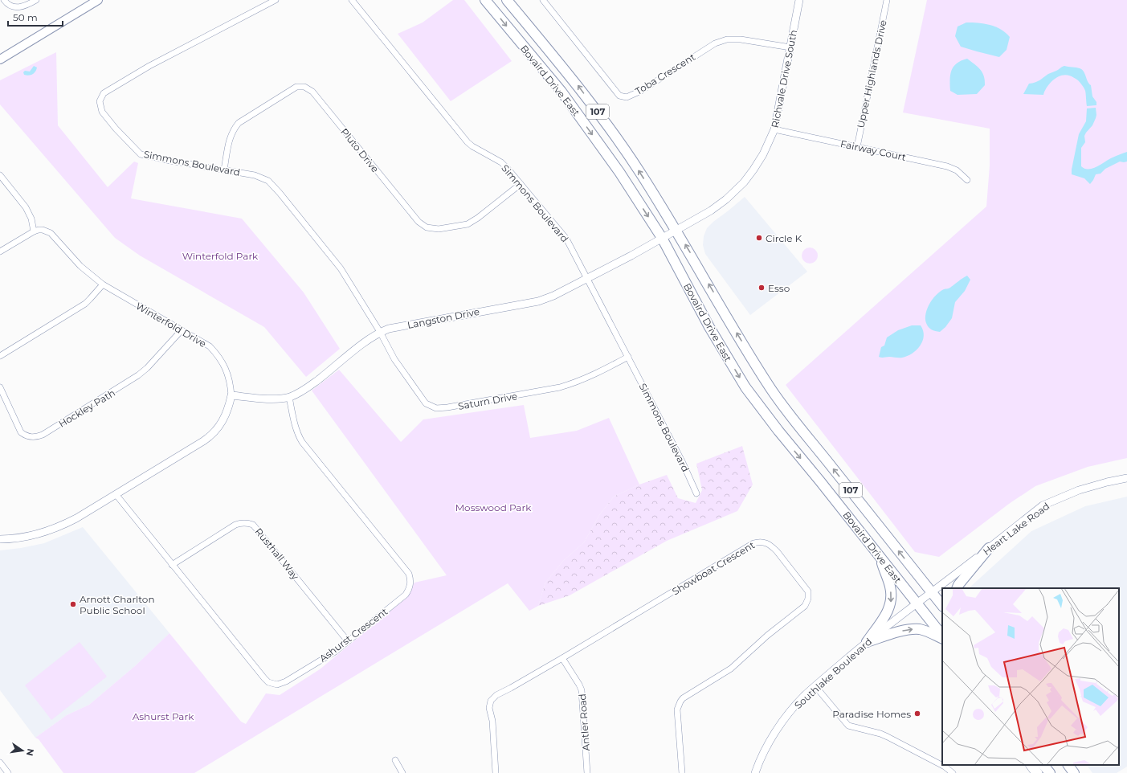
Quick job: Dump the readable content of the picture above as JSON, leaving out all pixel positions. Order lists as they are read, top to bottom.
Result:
{
  "streets": {
    "main road": ["Bovaird Drive East", "107"],
    "street": [
      "Toba Crescent",
      "Upper Highlands Drive",
      "Richvale Drive South",
      "Pluto Drive",
      "Fairway Court",
      "Simmons Boulevard",
      "Langston Drive",
      "Winterfold Drive",
      "Saturn Drive",
      "Hockley Path",
      "Heart Lake Road",
      "Rusthall Way",
      "Showboat Crescent",
      "Ashurst Crescent",
      "Southlake Boulevard",
      "Antler Road"
    ]
  },
  "crossings": [
    ["Toba Crescent", "Richvale Drive South"],
    ["Upper Highlands Drive", "Fairway Court"],
    ["Richvale Drive South", "Bovaird Drive East"],
    ["Richvale Drive South", "Fairway Court"],
    ["Richvale Drive South", "Langston Drive"],
    ["Bovaird Drive East", "Langston Drive"],
    ["Bovaird Drive East", "Heart Lake Road"],
    ["Bovaird Drive East", "Southlake Boulevard"],
    ["Pluto Drive", "Simmons Boulevard"],
    ["Simmons Boulevard", "Langston Drive"],
    ["Simmons Boulevard", "Saturn Drive"],
    ["Langston Drive", "Winterfold Drive"],
    ["Langston Drive", "Saturn Drive"],
    ["Langston Drive", "Ashurst Crescent"],
    ["Winterfold Drive", "Hockley Path"],
    ["Winterfold Drive", "Ashurst Crescent"],
    ["Heart Lake Road", "Southlake Boulevard"],
    ["Rusthall Way", "Ashurst Crescent"],
    ["Showboat Crescent", "Antler Road"]
  ],
  "parks": ["Winterfold Park", "Mosswood Park", "Ashurst Park"],
  "places": [
    "Circle K",
    "Esso",
    "Arnott Charlton Public School",
    "Paradise Homes"
  ],
  "scale_bar": "50 m",
  "north": "right"
}
